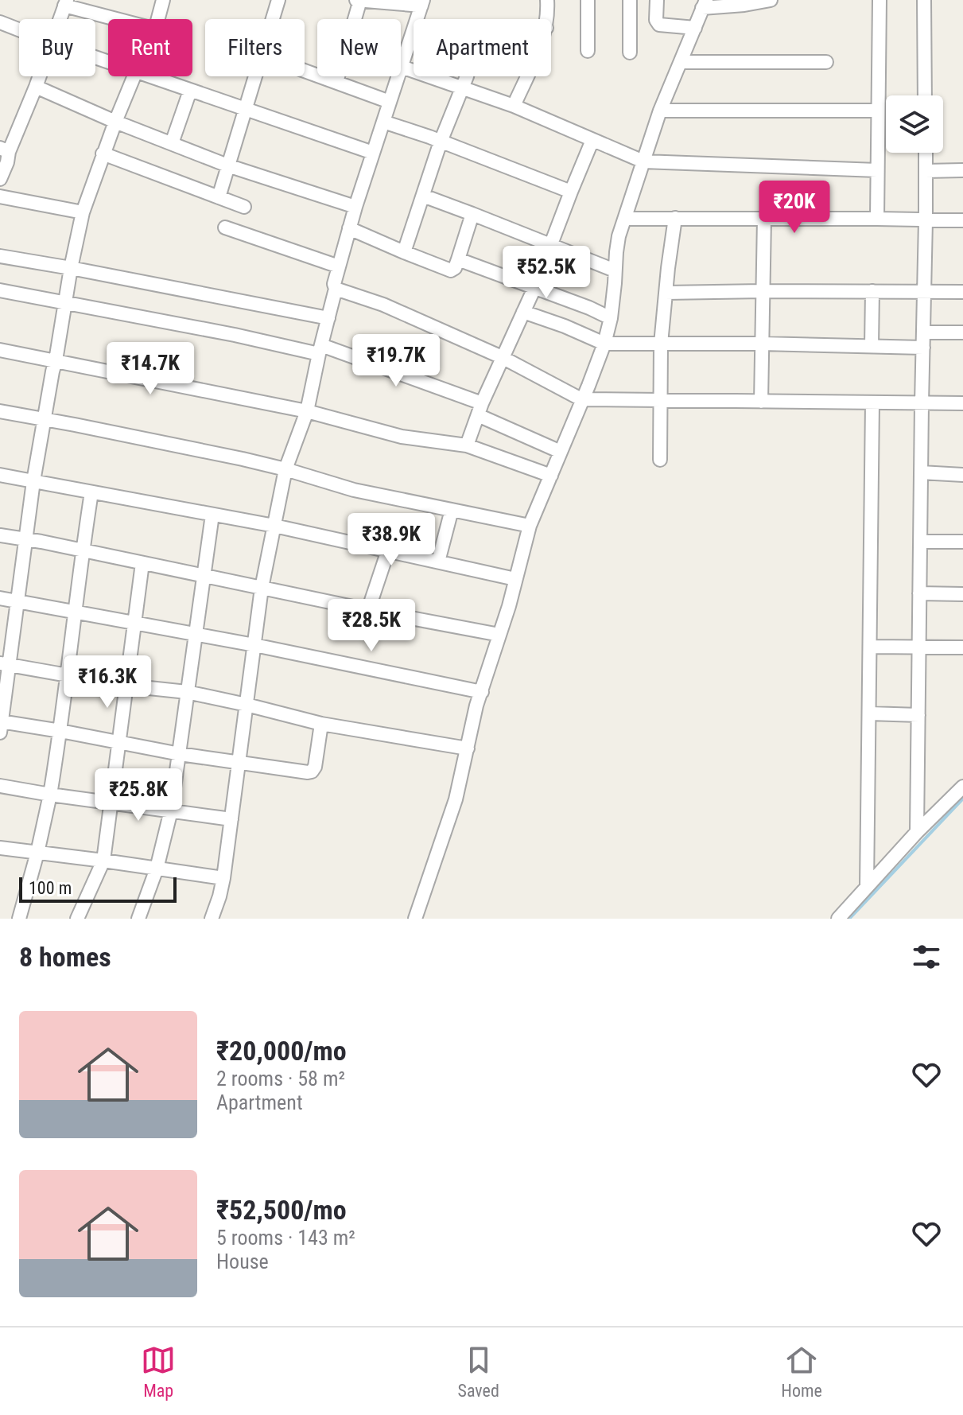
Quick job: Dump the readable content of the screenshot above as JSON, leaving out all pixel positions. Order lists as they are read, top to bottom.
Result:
{
  "scale_bar": "100 m",
  "page": {
    "chip": [
      "Buy",
      "Rent",
      "Filters",
      "New",
      "Apartment"
    ],
    "price": [
      "₹20K",
      "₹52.5K",
      "₹19.7K",
      "₹14.7K",
      "₹38.9K",
      "₹28.5K",
      "₹16.3K",
      "₹25.8K"
    ],
    "scale": "100 m",
    "heading": "8 homes",
    "list": [
      {
        "name": "₹20,000/mo",
        "note": "2 rooms · 58 m² · Apartment"
      },
      {
        "name": "₹52,500/mo",
        "note": "5 rooms · 143 m² · House"
      }
    ],
    "tabs": ["Map", "Saved", "Home"]
  }
}
